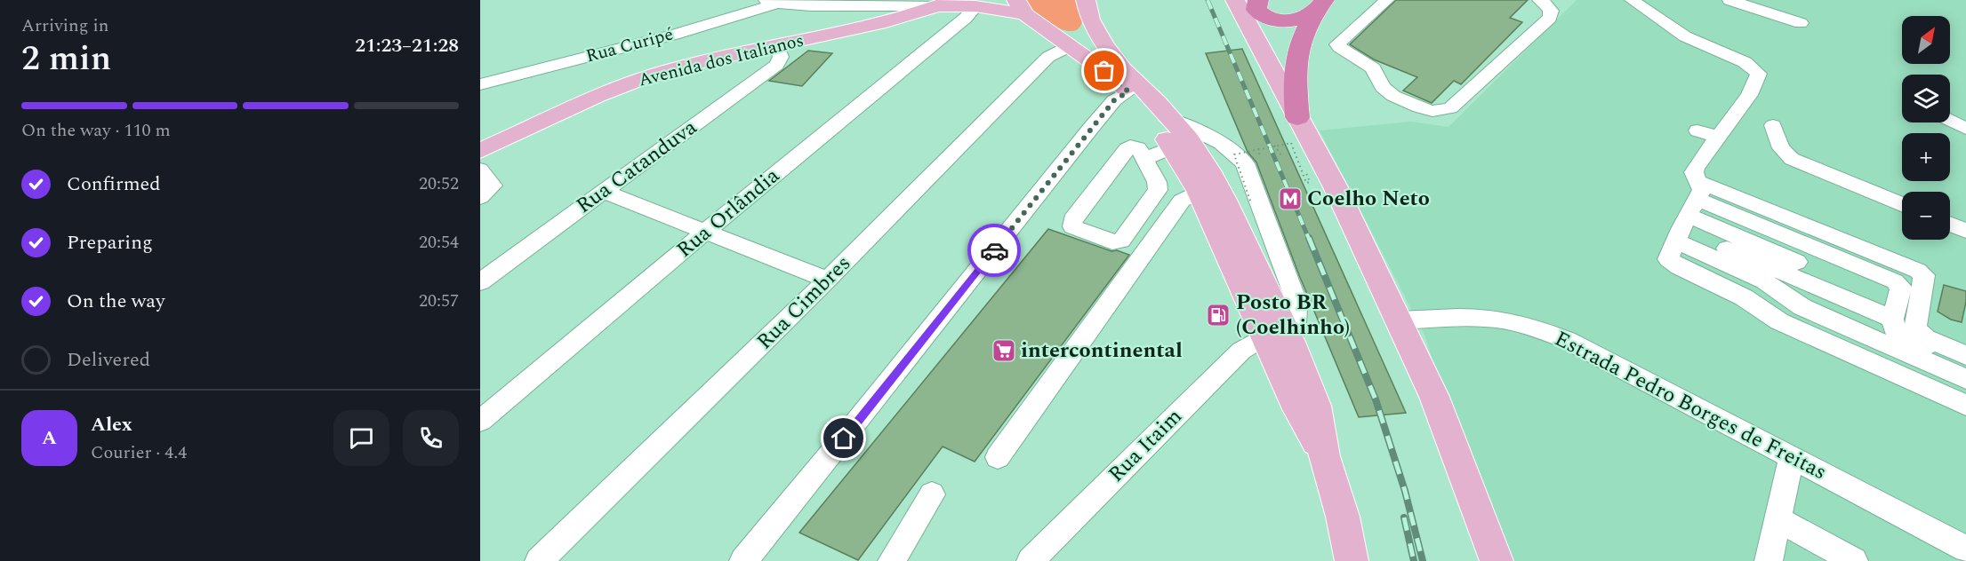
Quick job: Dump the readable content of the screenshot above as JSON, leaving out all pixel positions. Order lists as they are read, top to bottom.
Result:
{
  "streets": {
    "main road": ["Avenida dos Italianos"],
    "street": [
      "Rua Curipé",
      "Rua Catanduva",
      "Rua Orlândia",
      "Rua Cimbres",
      "Estrada Pedro Borges de Freitas",
      "Rua Itaim"
    ]
  },
  "crossings": [
    ["Rua Curipé", "Avenida dos Italianos"],
    ["Avenida dos Italianos", "Rua Catanduva"],
    ["Avenida dos Italianos", "Rua Orlândia"]
  ],
  "places": {
    "metro station": ["Coelho Neto"],
    "fuel station": ["Posto BR (Coelhinho)"],
    "supermarket": ["intercontinental"]
  },
  "north": "top right",
  "page": {
    "heading": ["2 min", "Arriving in", "21:23–21:28"],
    "panel": ["Alex", "Courier · 4.4"],
    "map_buttons": ["+", "−"],
    "bar": "On the way · 110 m",
    "list": [
      ["Confirmed", "20:52"],
      ["Preparing", "20:54"],
      ["On the way", "20:57"],
      "Delivered"
    ],
    "round": "A"
  }
}
